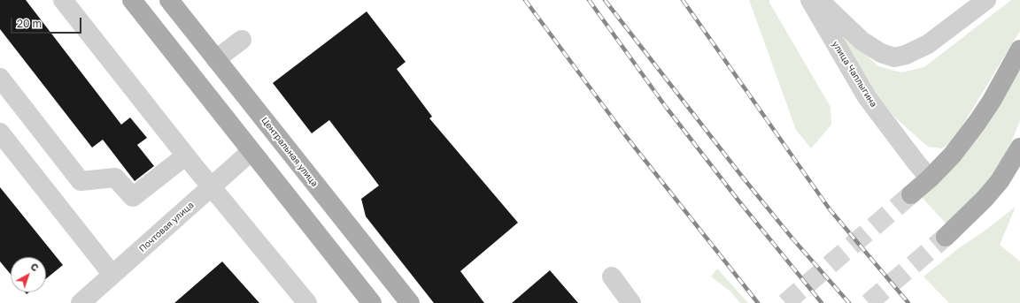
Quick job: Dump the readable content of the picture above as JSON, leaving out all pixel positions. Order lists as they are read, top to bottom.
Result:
{
  "streets": {
    "main road": ["Центральная улица"],
    "street": ["улица Чаплыгина", "Почтовая улица"]
  },
  "scale_bar": "20 m",
  "north": "top right"
}
